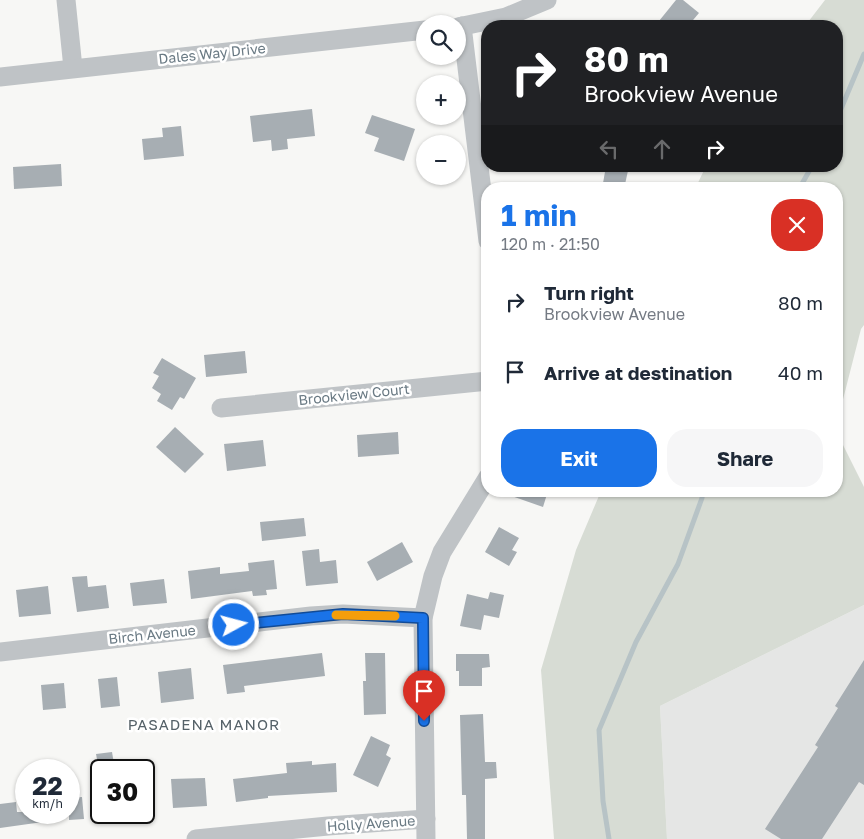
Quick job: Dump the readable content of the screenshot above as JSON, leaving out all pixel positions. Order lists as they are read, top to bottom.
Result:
{
  "streets": {
    "street": [
      "Dales Way Drive",
      "Brookview Court",
      "Birch Avenue",
      "Holly Avenue"
    ]
  },
  "districts": ["PASADENA MANOR"],
  "page": {
    "map_buttons": ["+", "−"],
    "turn": ["80 m", "Brookview Avenue"],
    "heading": ["1 min", "120 m · 21:50"],
    "list": [
      {
        "name": "Turn right",
        "note": "Brookview Avenue",
        "value": "80 m"
      },
      {
        "name": "Arrive at destination",
        "value": "40 m"
      }
    ],
    "buttons": ["Exit", "Share"],
    "speed": "22 km/h",
    "limit": "30"
  }
}
